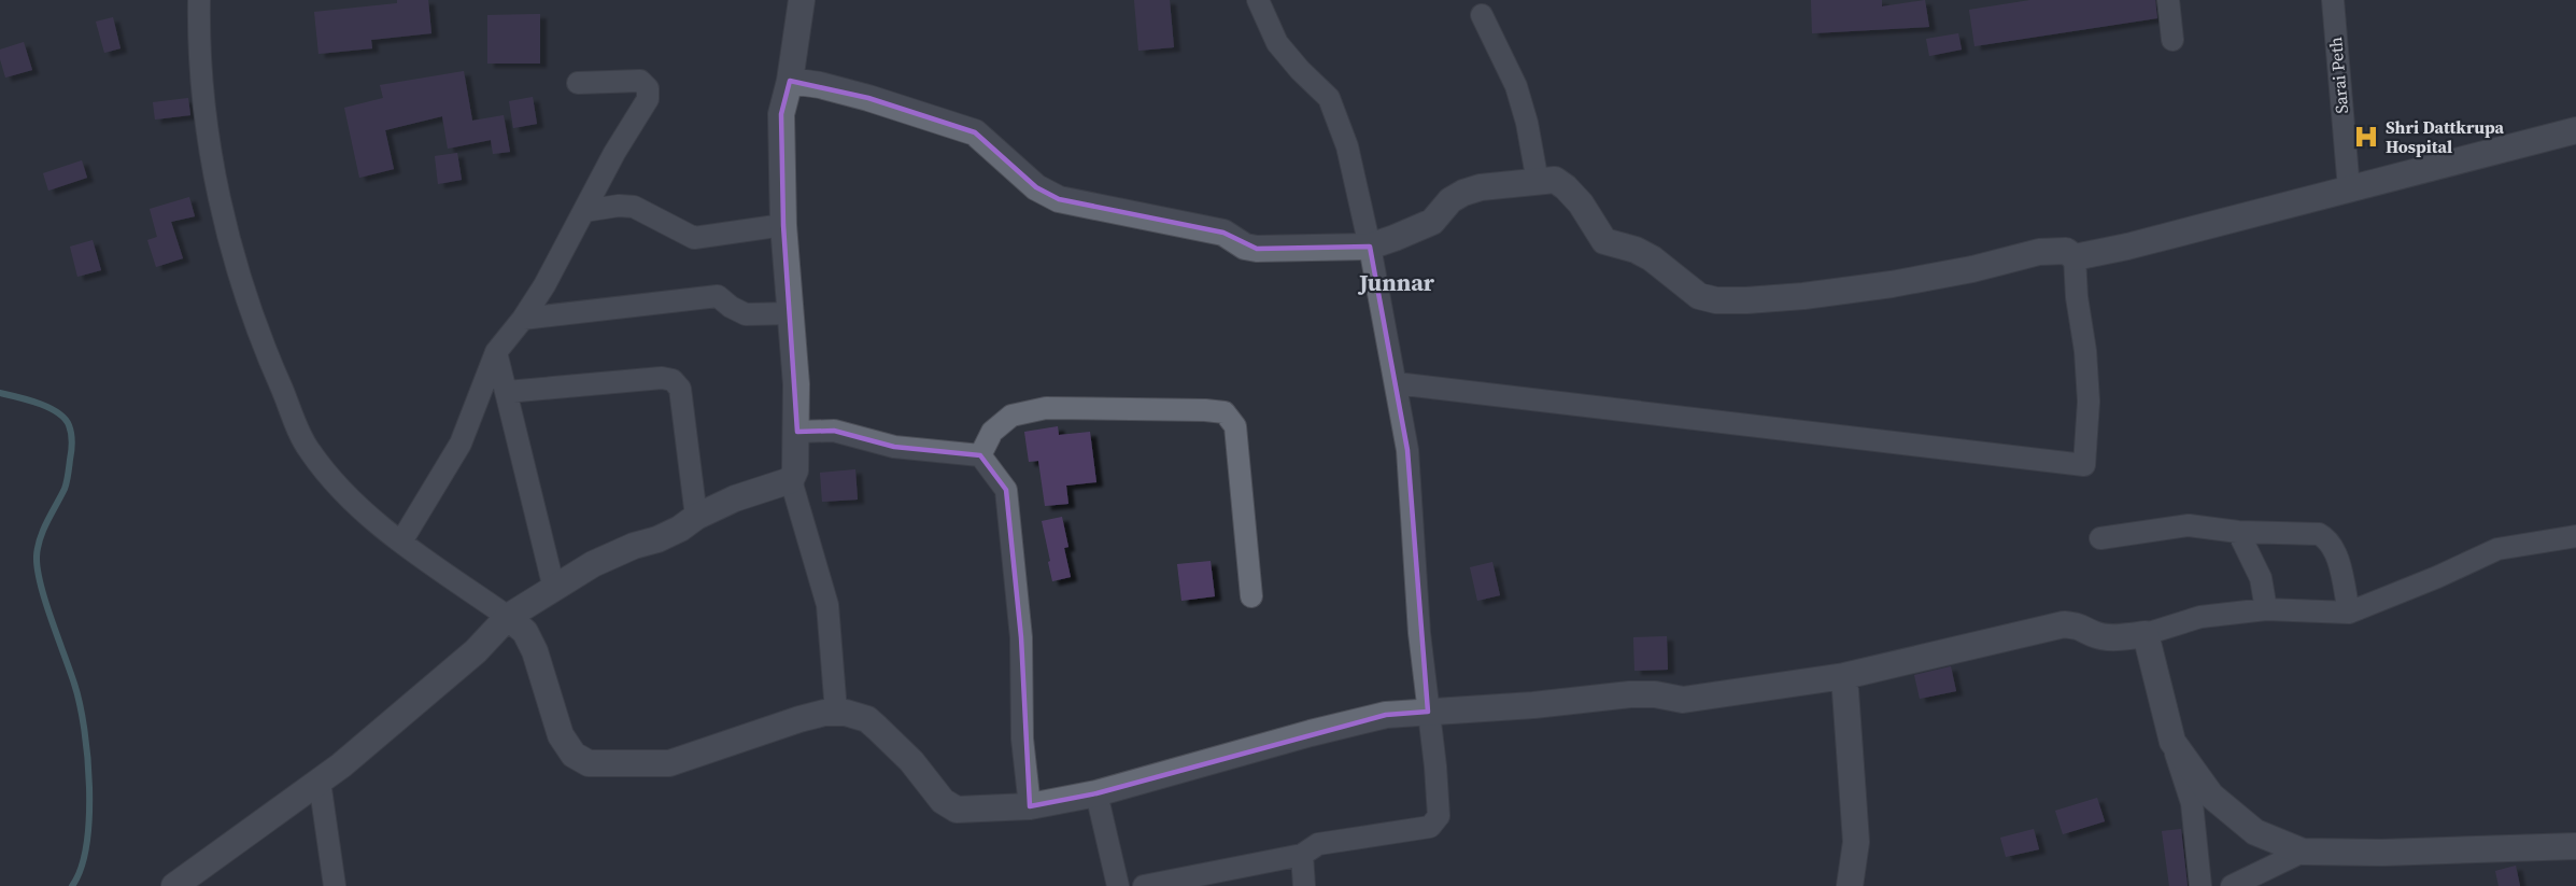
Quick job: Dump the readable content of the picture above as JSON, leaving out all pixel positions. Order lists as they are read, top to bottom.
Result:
{
  "streets": {
    "street": ["Sarai Peth"]
  },
  "districts": ["Junnar"],
  "places": {
    "hospital": ["Shri Dattkrupa Hospital"]
  }
}
